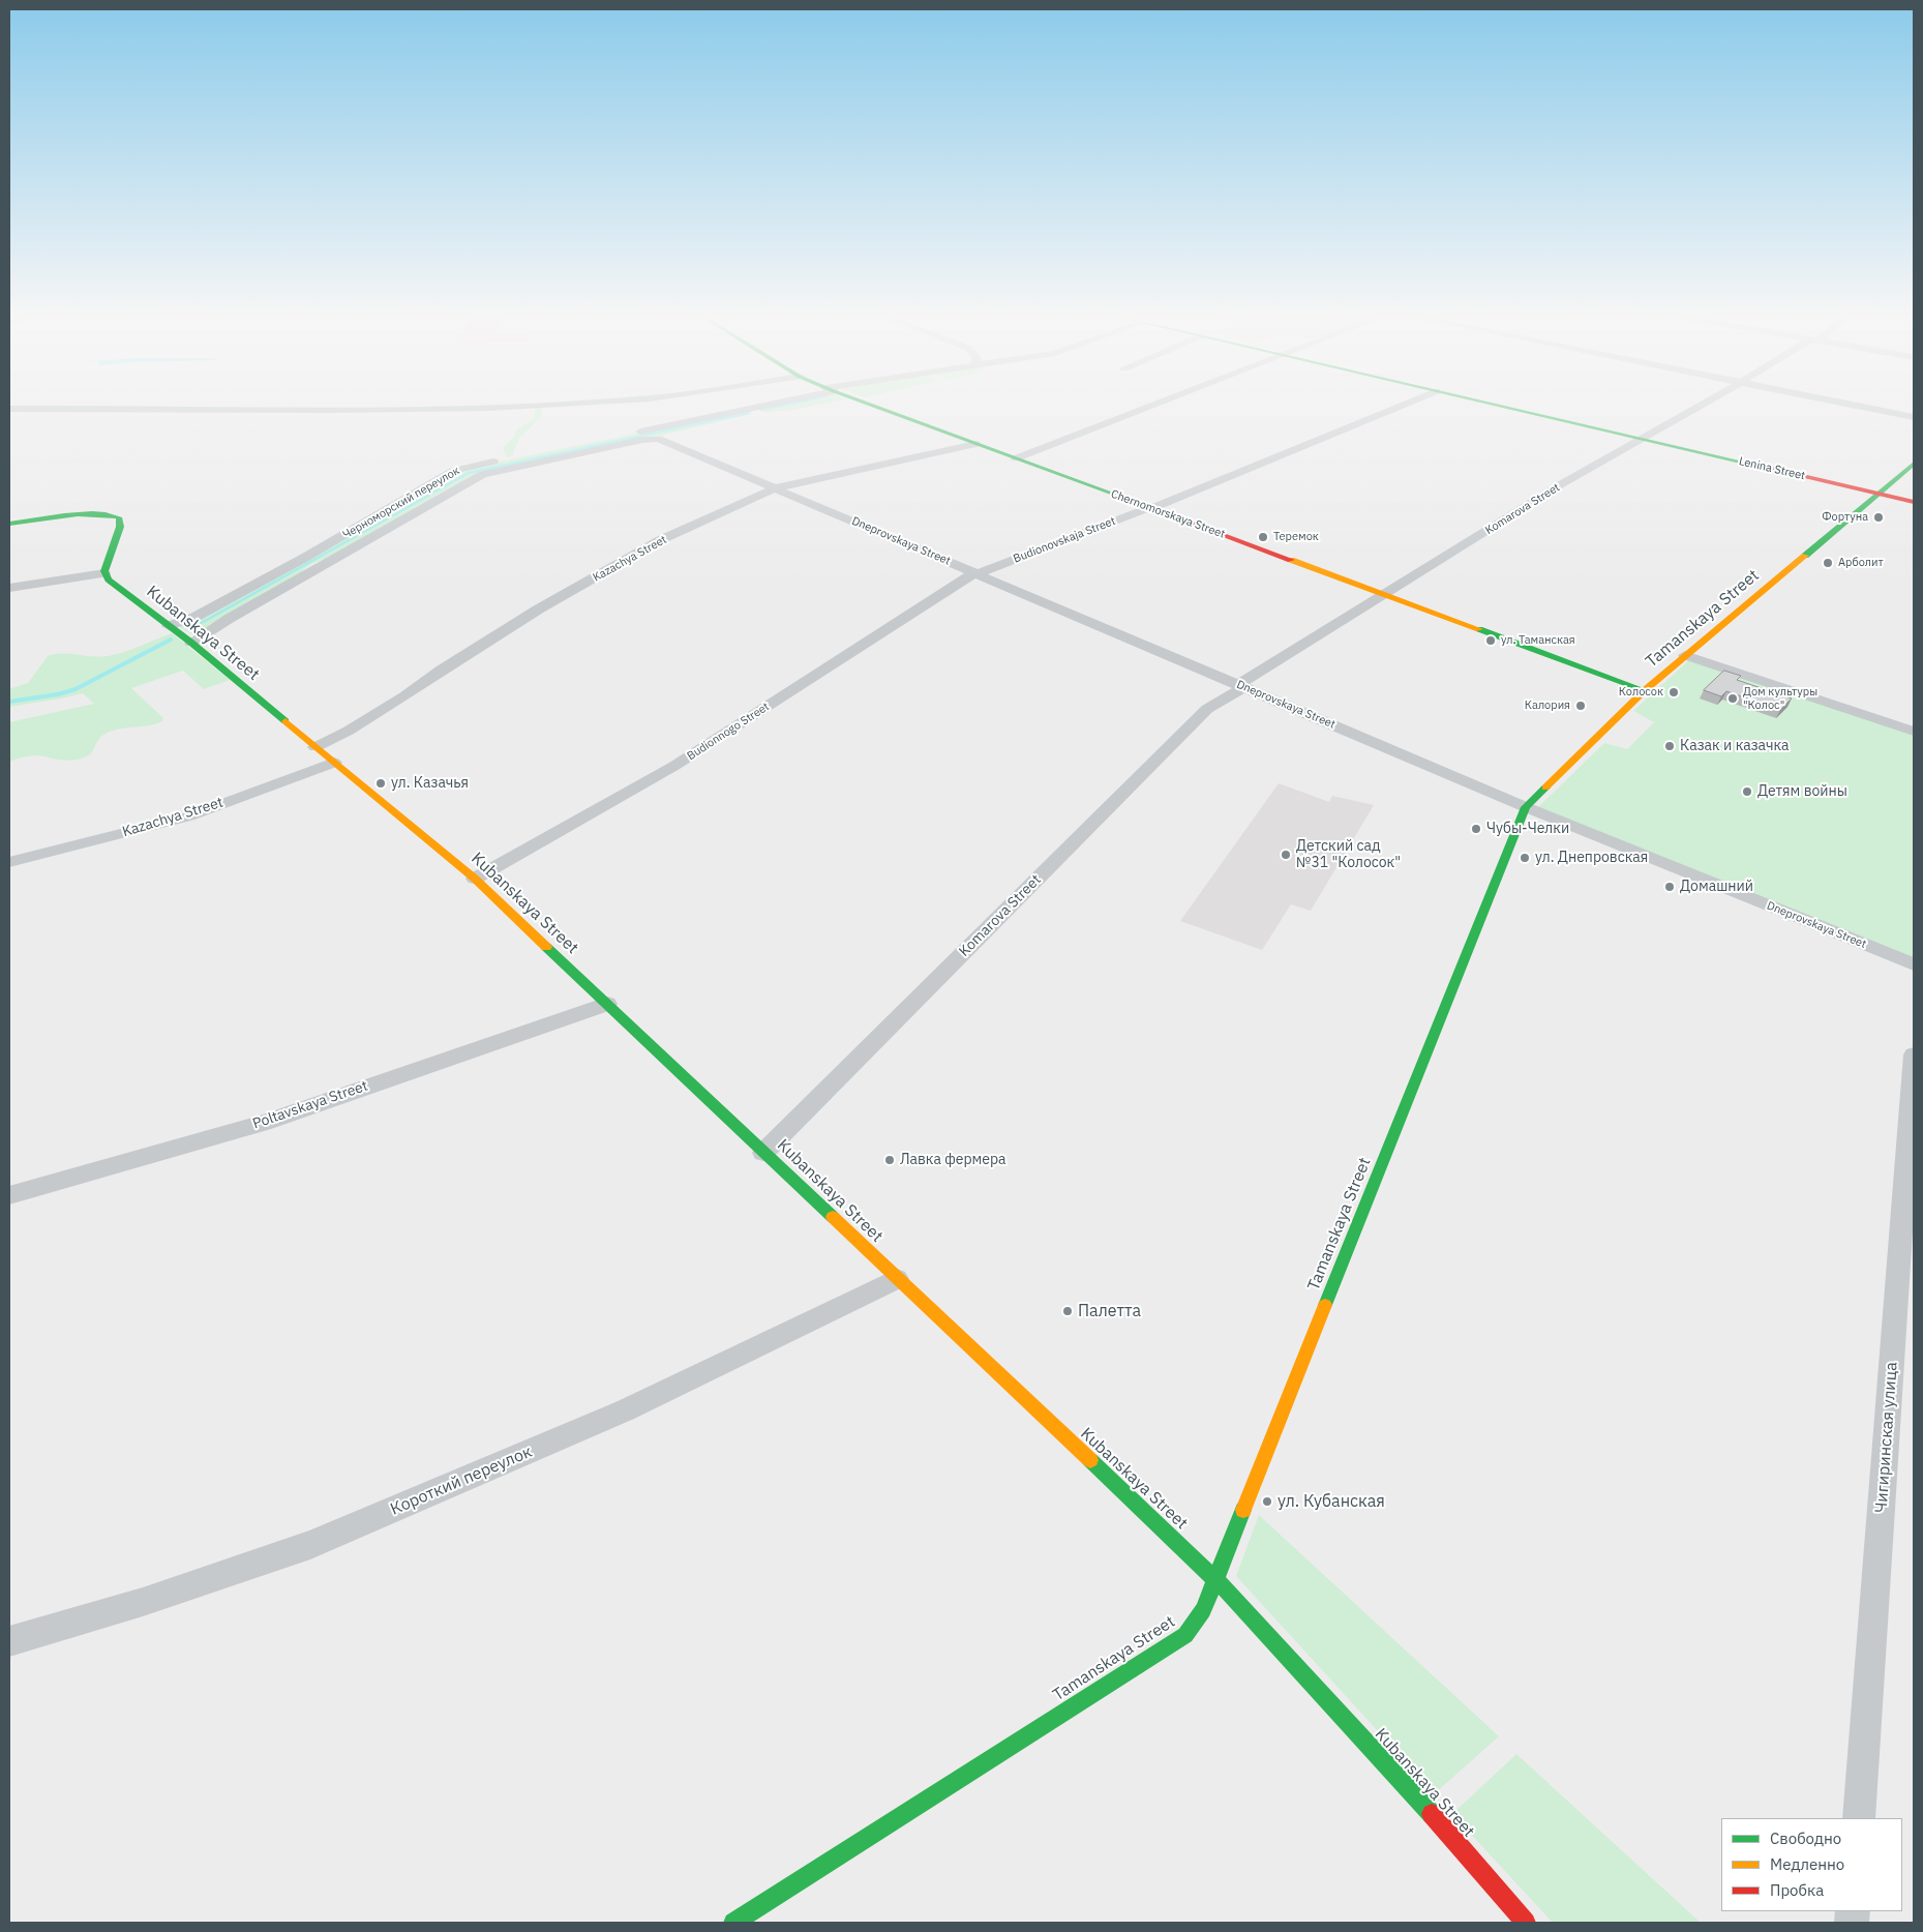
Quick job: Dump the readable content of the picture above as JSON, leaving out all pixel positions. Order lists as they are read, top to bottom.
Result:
{
  "streets": {
    "street": [
      "Lenina Street",
      "Черноморский переулок",
      "Komarova Street",
      "Chernomorskaya Street",
      "Budionovskaja Street",
      "Dneprovskaya Street",
      "Kazachya Street",
      "Tamanskaya Street",
      "Kubanskaya Street",
      "Budionnogo Street",
      "Poltavskaya Street",
      "Чигиринская улица",
      "Короткий переулок"
    ]
  },
  "crossings": [
    ["Lenina Street", "Komarova Street"],
    ["Lenina Street", "Tamanskaya Street"],
    ["Черноморский переулок", "Kubanskaya Street"],
    ["Komarova Street", "Chernomorskaya Street"],
    ["Komarova Street", "Dneprovskaya Street"],
    ["Komarova Street", "Kubanskaya Street"],
    ["Chernomorskaya Street", "Budionovskaja Street"],
    ["Chernomorskaya Street", "Kazachya Street"],
    ["Chernomorskaya Street", "Tamanskaya Street"],
    ["Budionovskaja Street", "Dneprovskaya Street"],
    ["Budionovskaja Street", "Budionnogo Street"],
    ["Dneprovskaya Street", "Kazachya Street"],
    ["Dneprovskaya Street", "Tamanskaya Street"],
    ["Dneprovskaya Street", "Budionnogo Street"],
    ["Kazachya Street", "Kubanskaya Street"],
    ["Tamanskaya Street", "Kubanskaya Street"],
    ["Kubanskaya Street", "Budionnogo Street"],
    ["Kubanskaya Street", "Poltavskaya Street"],
    ["Kubanskaya Street", "Короткий переулок"]
  ],
  "places": [
    "Фортуна",
    "Теремок",
    "Арболит",
    "ул. Таманская",
    "Колосок",
    "Дом культуры \"Колос\"",
    "Калория",
    "Казак и казачка",
    "ул. Казачья",
    "Детям войны",
    "Чубы-Челки",
    "Детский сад №31 \"Колосок\"",
    "ул. Днепровская",
    "Домашний",
    "Лавка фермера",
    "Палетта",
    "ул. Кубанская"
  ],
  "legend": ["Свободно", "Медленно", "Пробка"]
}
